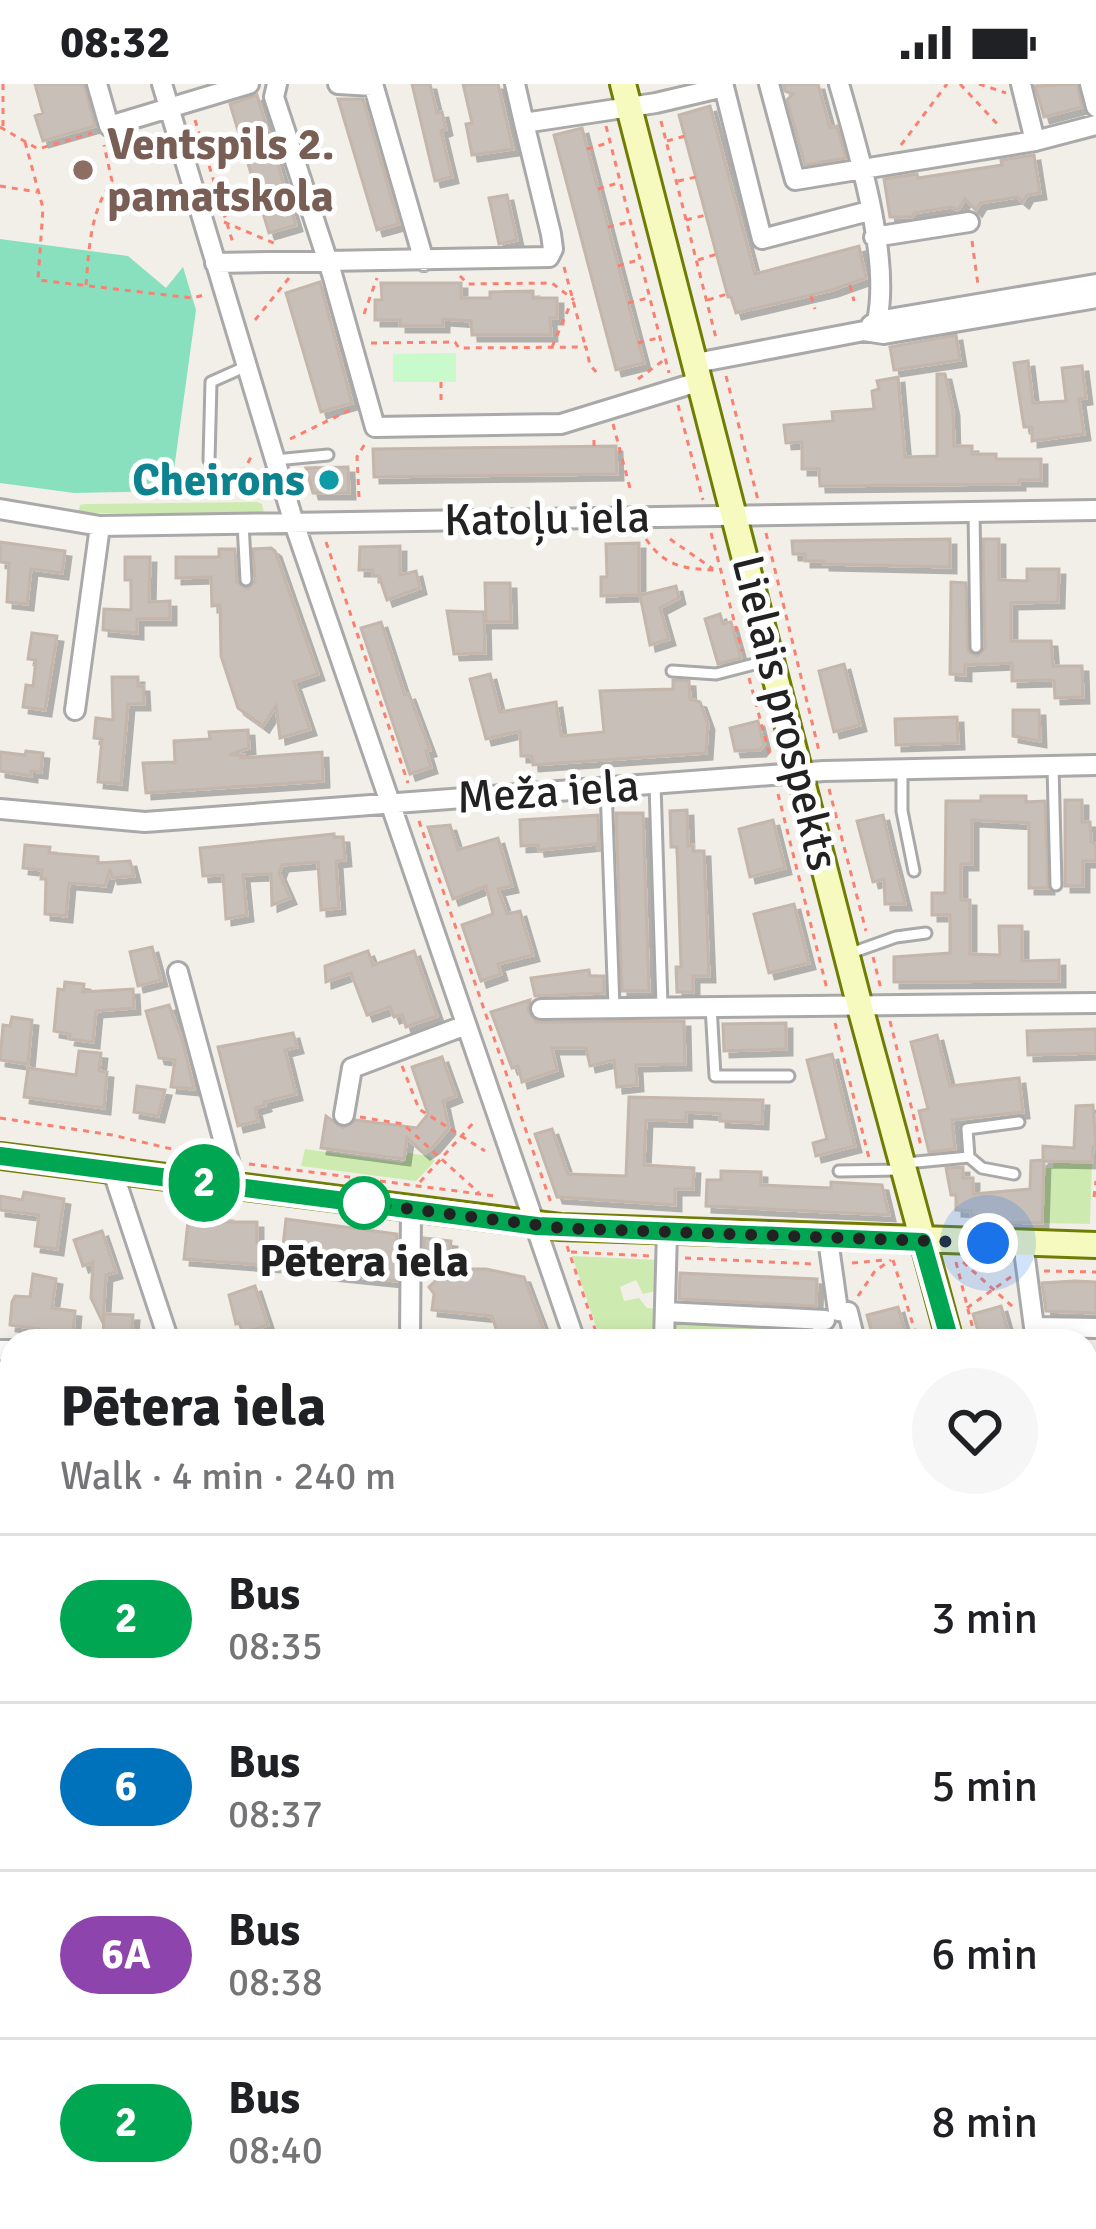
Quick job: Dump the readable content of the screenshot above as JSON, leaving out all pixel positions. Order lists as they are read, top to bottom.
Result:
{
  "streets": {
    "street": ["Katoļu iela", "Lielais prospekts", "Meža iela"]
  },
  "crossings": [
    ["Katoļu iela", "Lielais prospekts"],
    ["Lielais prospekts", "Meža iela"]
  ],
  "places": ["Ventspils 2. pamatskola", "Cheirons", "Pētera iela"],
  "lines": ["bus line 2"],
  "page": {
    "status": "08:32",
    "on_map": "2",
    "heading": ["Pētera iela", "Walk · 4 min · 240 m"],
    "list": [
      {
        "mark": "2",
        "name": "Bus",
        "note": "08:35",
        "value": "3 min"
      },
      {
        "mark": "6",
        "name": "Bus",
        "note": "08:37",
        "value": "5 min"
      },
      {
        "mark": "6A",
        "name": "Bus",
        "note": "08:38",
        "value": "6 min"
      },
      {
        "mark": "2",
        "name": "Bus",
        "note": "08:40",
        "value": "8 min"
      }
    ]
  }
}
